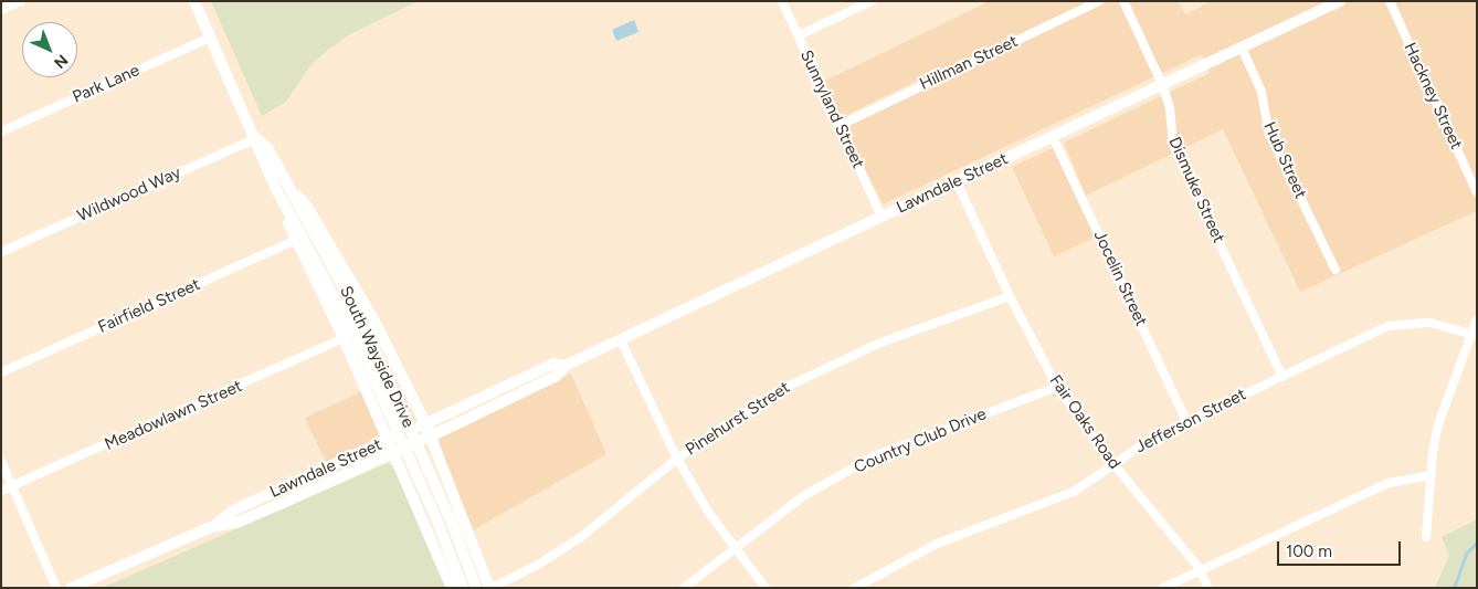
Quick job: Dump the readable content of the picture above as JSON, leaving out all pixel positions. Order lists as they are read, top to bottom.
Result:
{
  "streets": {
    "main road": ["Lawndale Street", "South Wayside Drive"],
    "street": [
      "Hillman Street",
      "Park Lane",
      "Hackney Street",
      "Sunnyland Street",
      "Hub Street",
      "Dismuke Street",
      "Wildwood Way",
      "Jocelin Street",
      "Fairfield Street",
      "Meadowlawn Street",
      "Pinehurst Street",
      "Jefferson Street",
      "Fair Oaks Road",
      "Country Club Drive"
    ]
  },
  "crossings": [
    ["Hillman Street", "Sunnyland Street"],
    ["Park Lane", "South Wayside Drive"],
    ["Sunnyland Street", "Lawndale Street"],
    ["Hub Street", "Lawndale Street"],
    ["Lawndale Street", "Dismuke Street"],
    ["Lawndale Street", "Jocelin Street"],
    ["Lawndale Street", "Fair Oaks Road"],
    ["Dismuke Street", "Jefferson Street"],
    ["Wildwood Way", "South Wayside Drive"],
    ["Jocelin Street", "Jefferson Street"],
    ["Pinehurst Street", "Fair Oaks Road"],
    ["Jefferson Street", "Fair Oaks Road"],
    ["Fair Oaks Road", "Country Club Drive"]
  ],
  "scale_bar": "100 m",
  "north": "bottom right"
}
